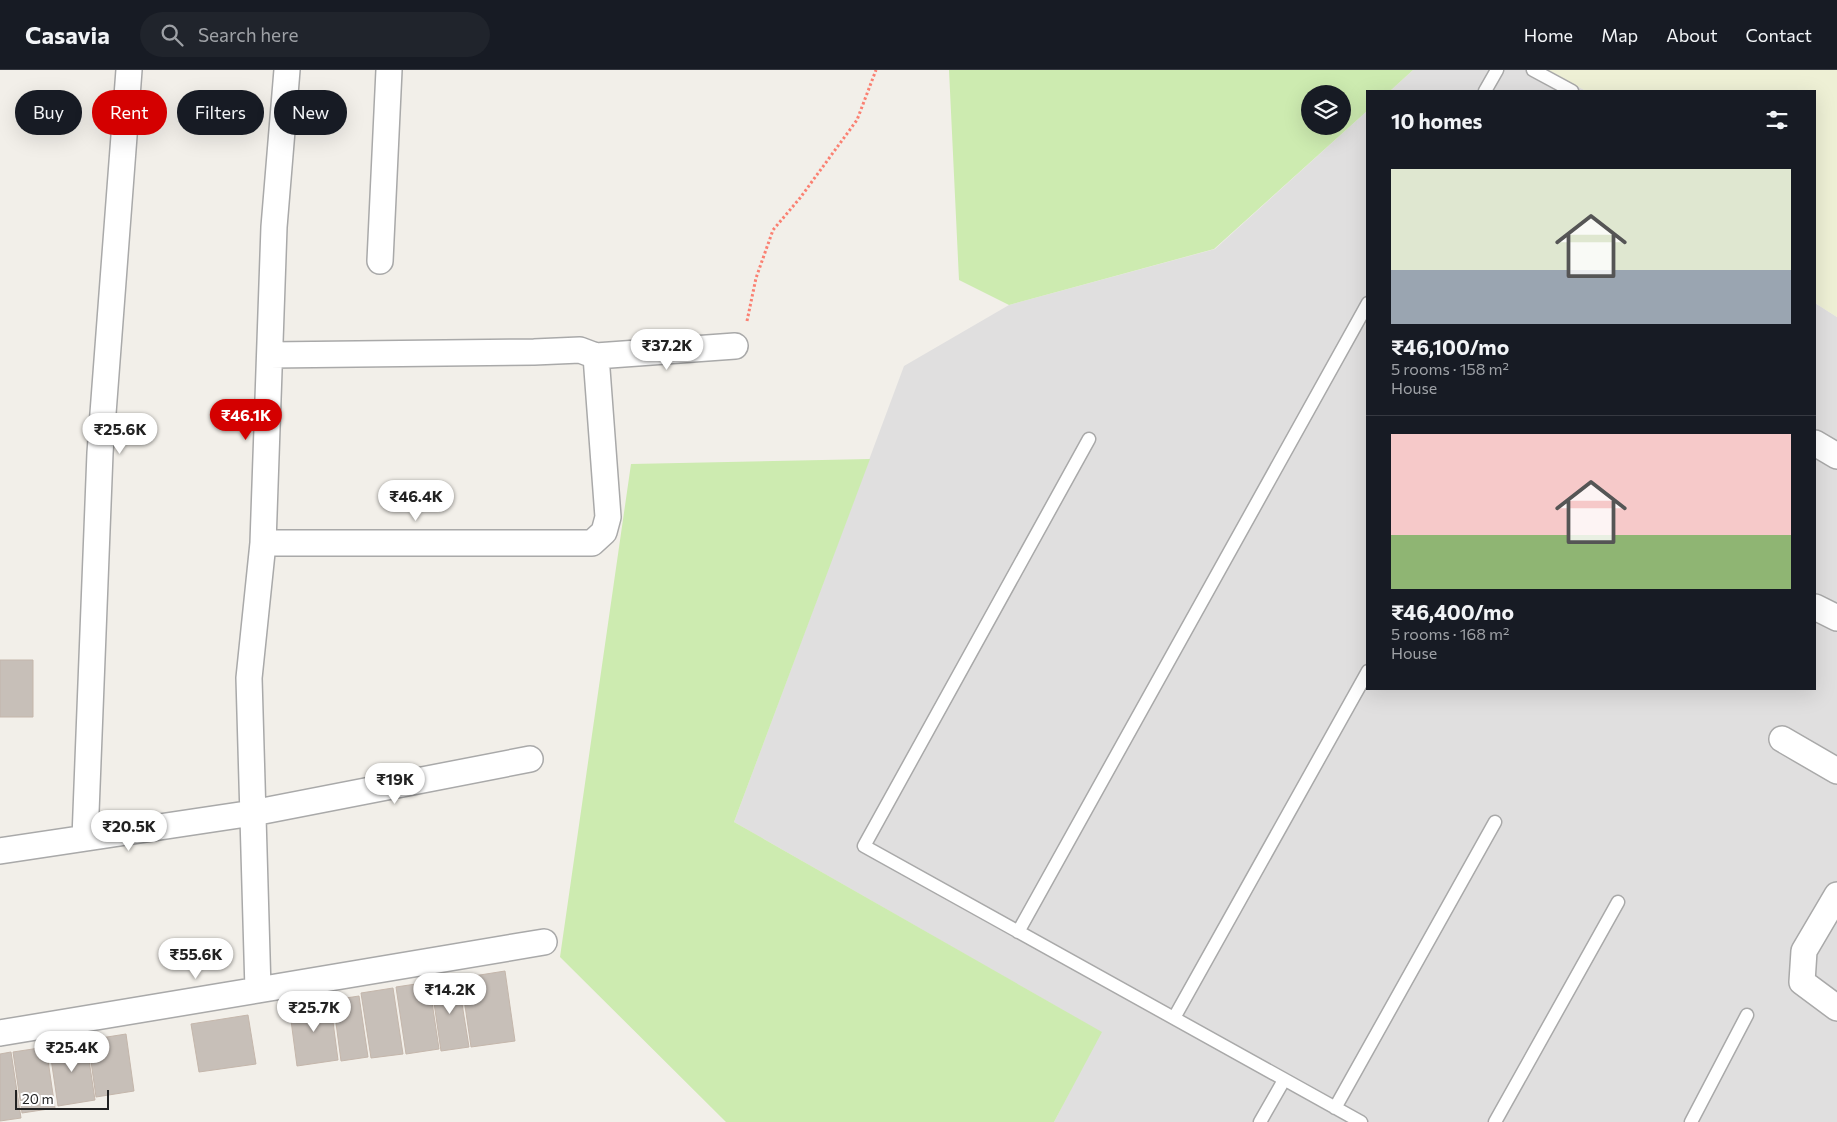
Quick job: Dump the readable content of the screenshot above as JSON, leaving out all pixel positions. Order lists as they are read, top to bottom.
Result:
{
  "scale_bar": "20 m",
  "page": {
    "header": "Casavia",
    "search": "Search here",
    "nav": [
      "Home",
      "Map",
      "About",
      "Contact"
    ],
    "chip": [
      "Buy",
      "Rent",
      "Filters",
      "New"
    ],
    "heading": "10 homes",
    "list": [
      {
        "name": "₹46,100/mo",
        "note": "5 rooms · 158 m² · House"
      },
      {
        "name": "₹46,400/mo",
        "note": "5 rooms · 168 m² · House"
      }
    ],
    "price": [
      "₹37.2K",
      "₹46.1K",
      "₹25.6K",
      "₹46.4K",
      "₹19K",
      "₹20.5K",
      "₹55.6K",
      "₹14.2K",
      "₹25.7K",
      "₹25.4K"
    ],
    "scale": "20 m"
  }
}
